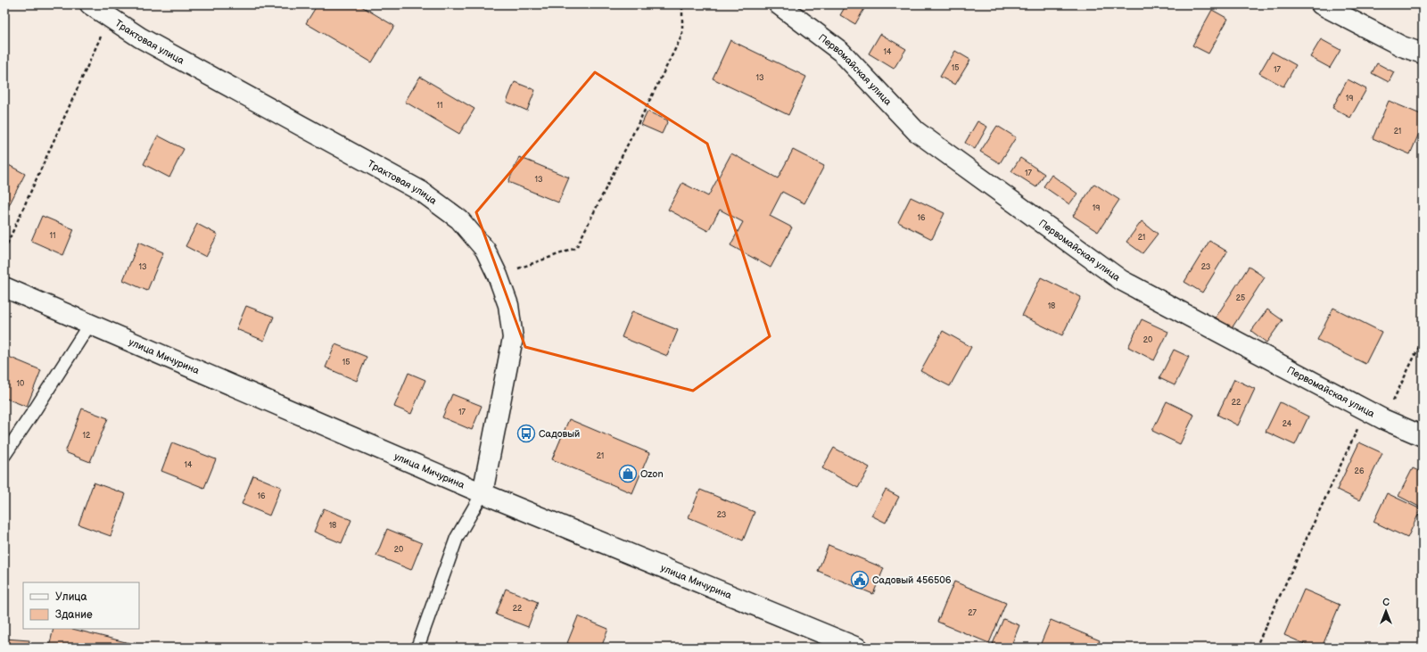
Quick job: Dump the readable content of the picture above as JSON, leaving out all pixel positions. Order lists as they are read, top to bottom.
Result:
{
  "streets": {
    "street": ["Трактовая улица", "Первомайская улица", "улица Мичурина"]
  },
  "crossings": [
    ["Трактовая улица", "улица Мичурина"]
  ],
  "places": {
    "bus stop": ["Садовый"],
    "shop": ["Ozon"],
    "public building": ["Садовый 456506"]
  },
  "house_numbers": [
    "14",
    "15",
    "17",
    "13",
    "19",
    "11",
    "21",
    "17",
    "13",
    "19",
    "16",
    "11",
    "21",
    "13",
    "23",
    "25",
    "18",
    "20",
    "15",
    "10",
    "22",
    "17",
    "24",
    "12",
    "21",
    "14",
    "26",
    "16",
    "23",
    "18",
    "20",
    "22",
    "27"
  ],
  "legend": ["Улица", "Здание"],
  "north": "top"
}
